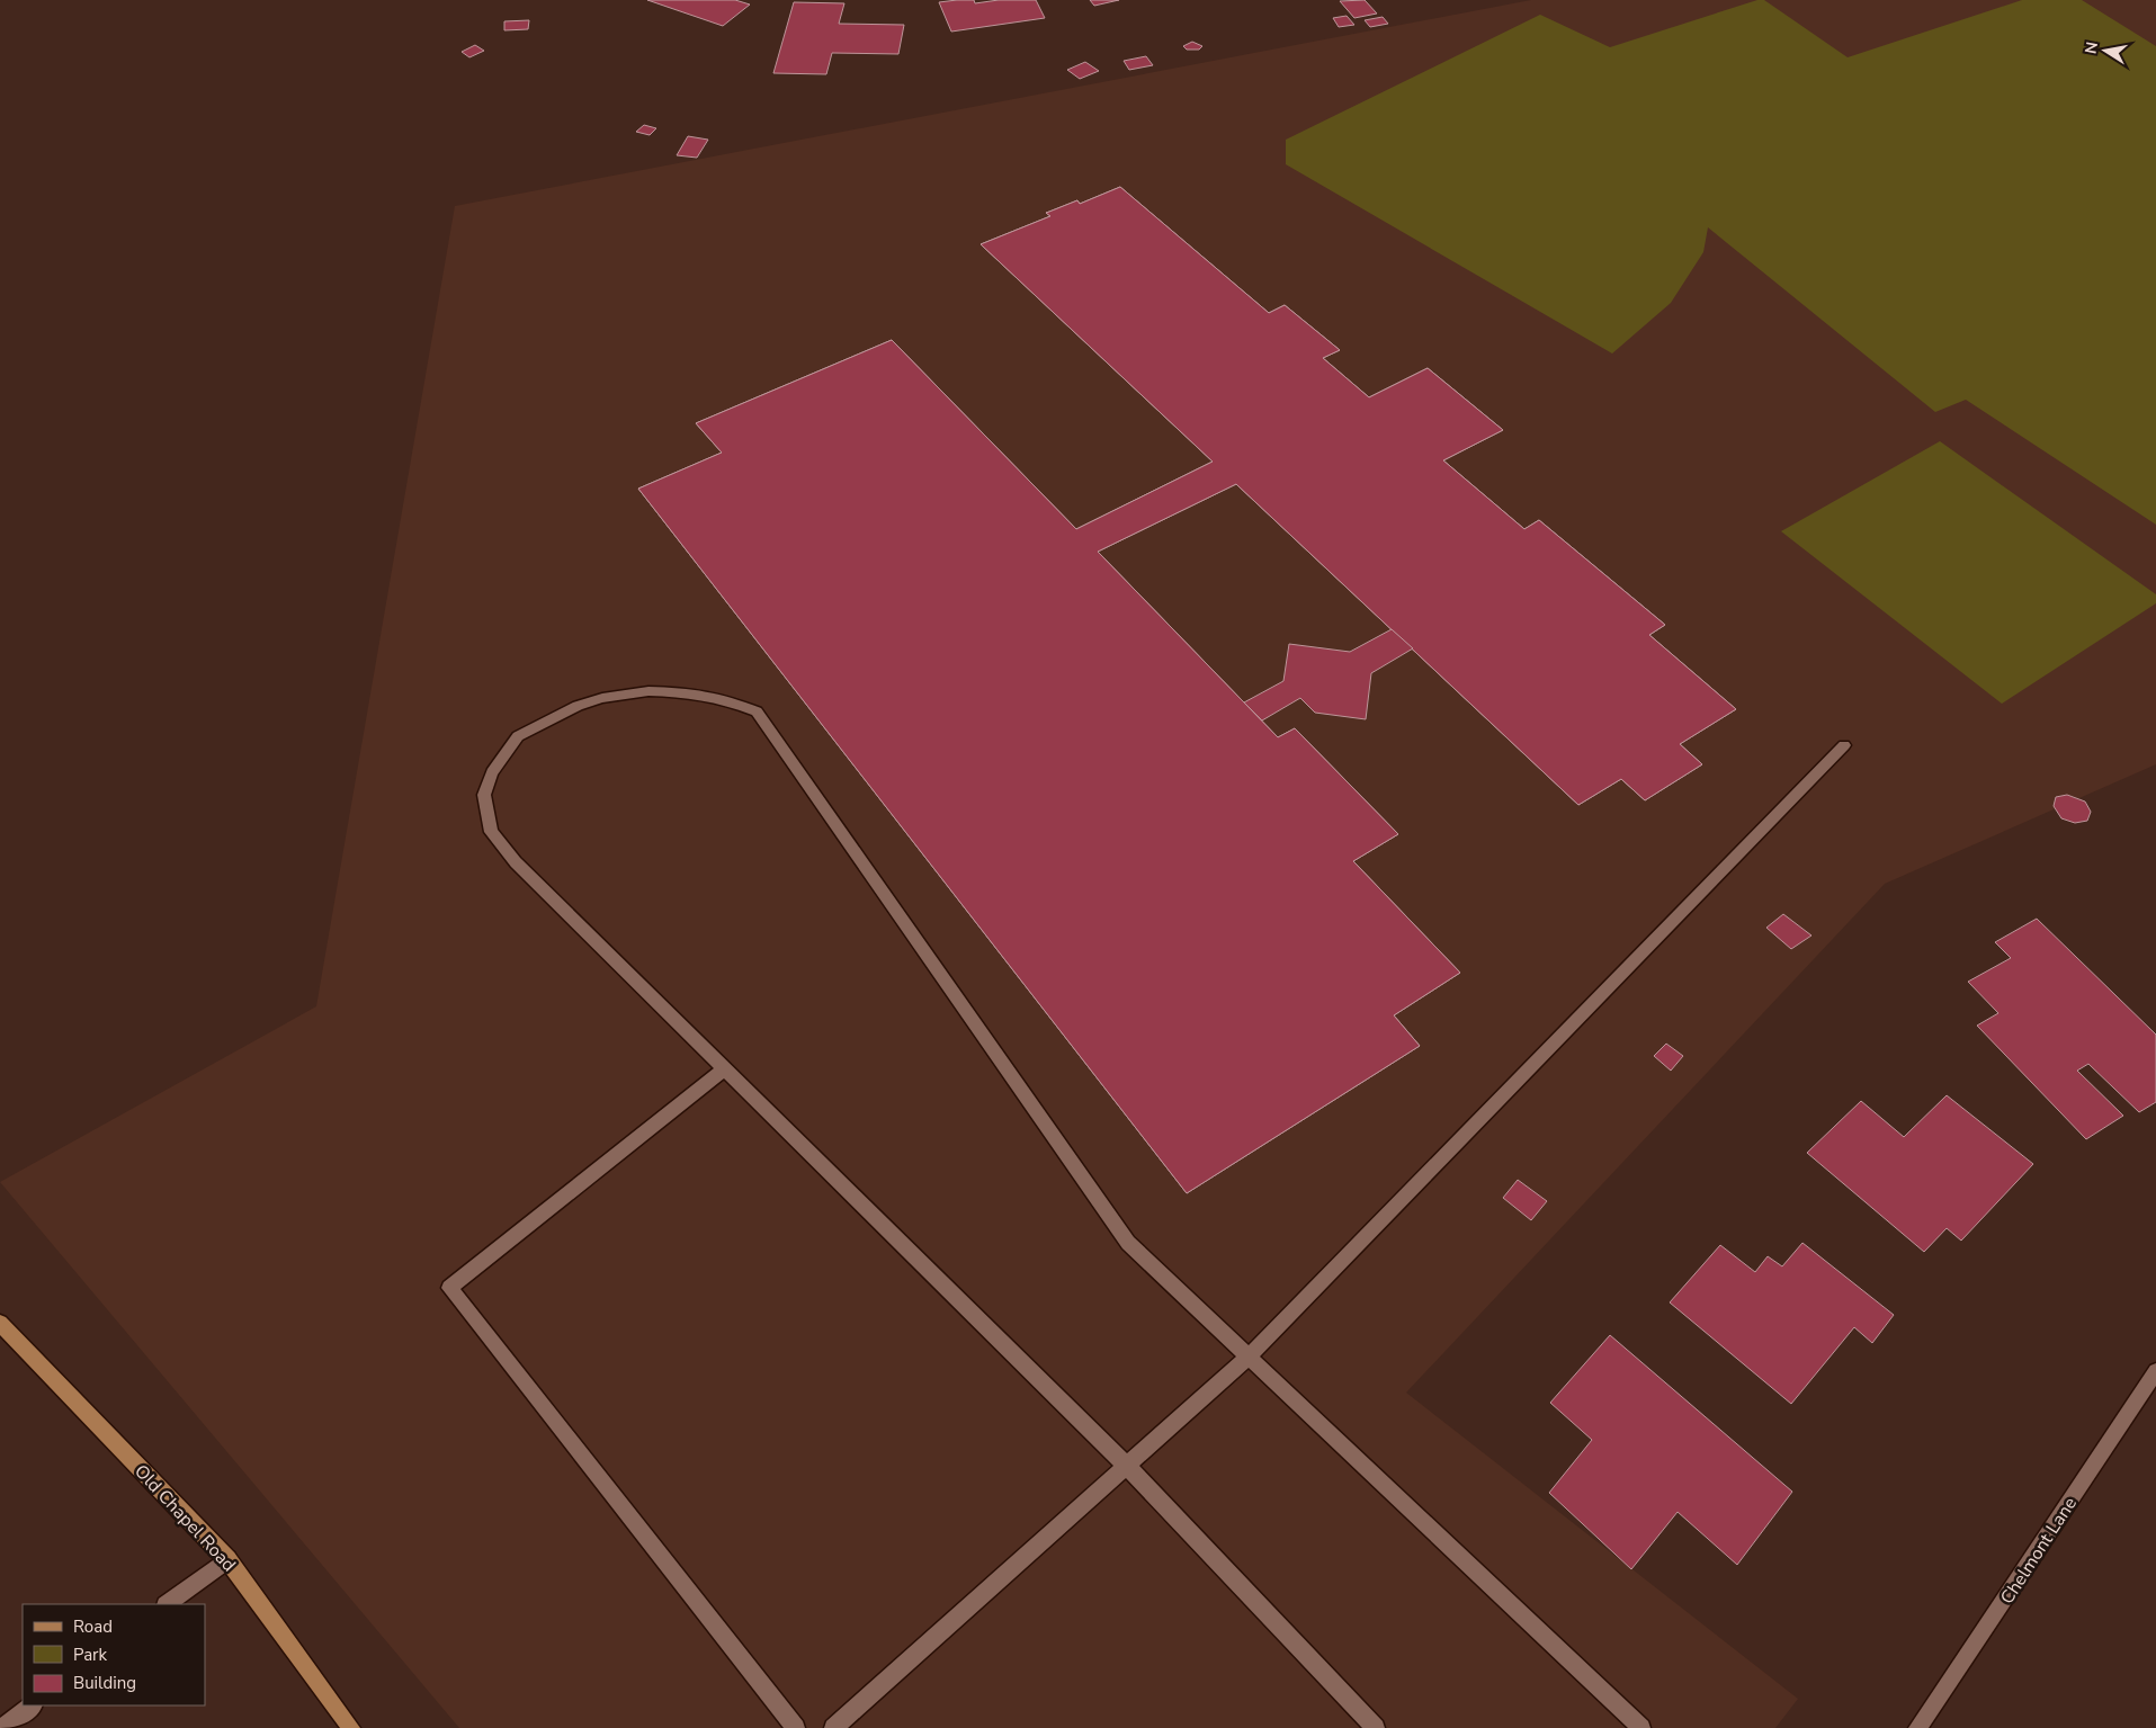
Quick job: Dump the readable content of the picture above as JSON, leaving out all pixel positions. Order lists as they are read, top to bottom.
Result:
{
  "streets": {
    "street": ["Old Chapel Road", "Chelmont Lane"]
  },
  "legend": ["Road", "Park", "Building"],
  "north": "left"
}
